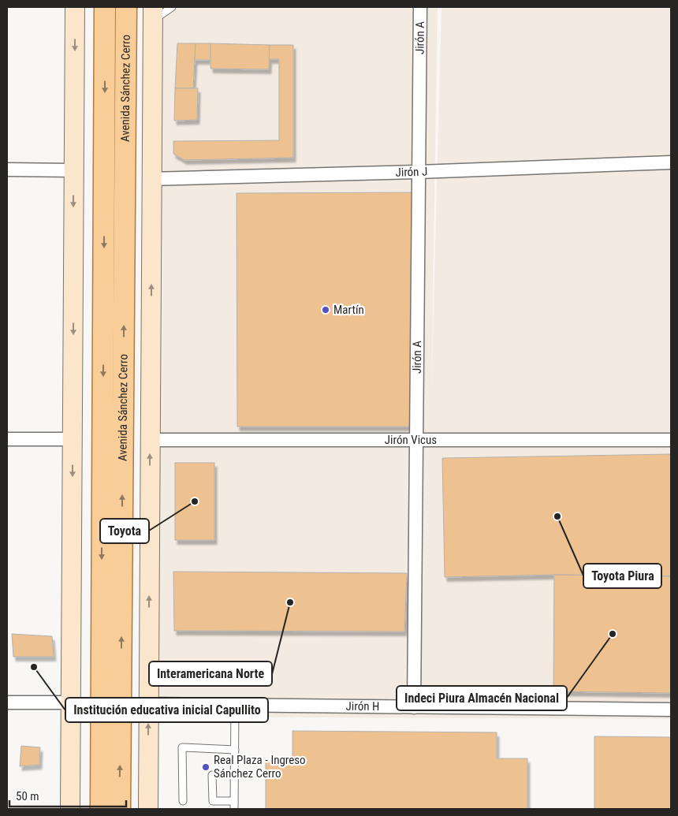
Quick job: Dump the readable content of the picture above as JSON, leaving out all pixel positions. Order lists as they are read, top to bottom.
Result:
{
  "streets": {
    "main road": ["Avenida Sánchez Cerro"],
    "street": [
      "Jirón A",
      "Jirón J",
      "Jirón Vicus",
      "Jirón H"
    ]
  },
  "crossings": [
    ["Jirón A", "Jirón J"],
    ["Jirón A", "Jirón Vicus"],
    ["Jirón A", "Jirón H"]
  ],
  "places": [
    "Martín",
    "Toyota",
    "Toyota Piura",
    "Interamericana Norte",
    "Indeci Piura Almacén Nacional",
    "Institución educativa inicial Capullito",
    "Real Plaza - Ingreso Sánchez Cerro"
  ],
  "scale_bar": "50 m"
}
